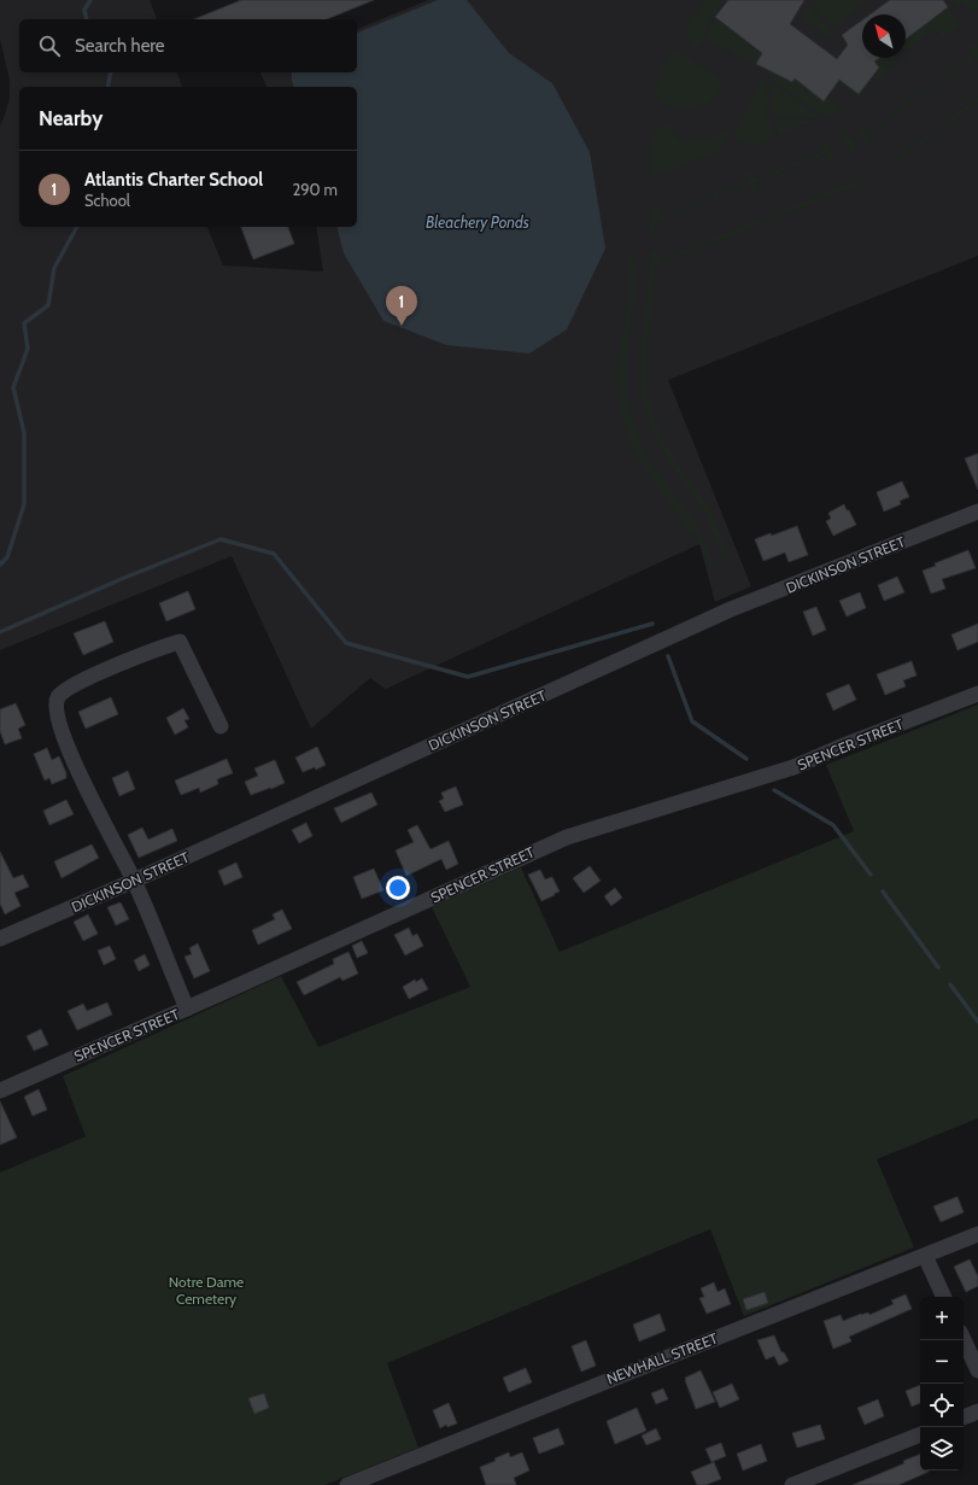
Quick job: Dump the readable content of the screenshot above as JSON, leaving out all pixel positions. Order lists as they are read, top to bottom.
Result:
{
  "streets": {
    "street": ["DICKINSON STREET", "SPENCER STREET", "NEWHALL STREET"]
  },
  "water": ["Bleachery Ponds"],
  "parks": ["Notre Dame Cemetery"],
  "north": "top left",
  "page": {
    "search": "Search here",
    "heading": "Nearby",
    "list": [
      {
        "mark": "1",
        "name": "Atlantis Charter School",
        "note": "School",
        "value": "290 m"
      }
    ],
    "pins": "1",
    "map_buttons": ["+", "−"]
  }
}
